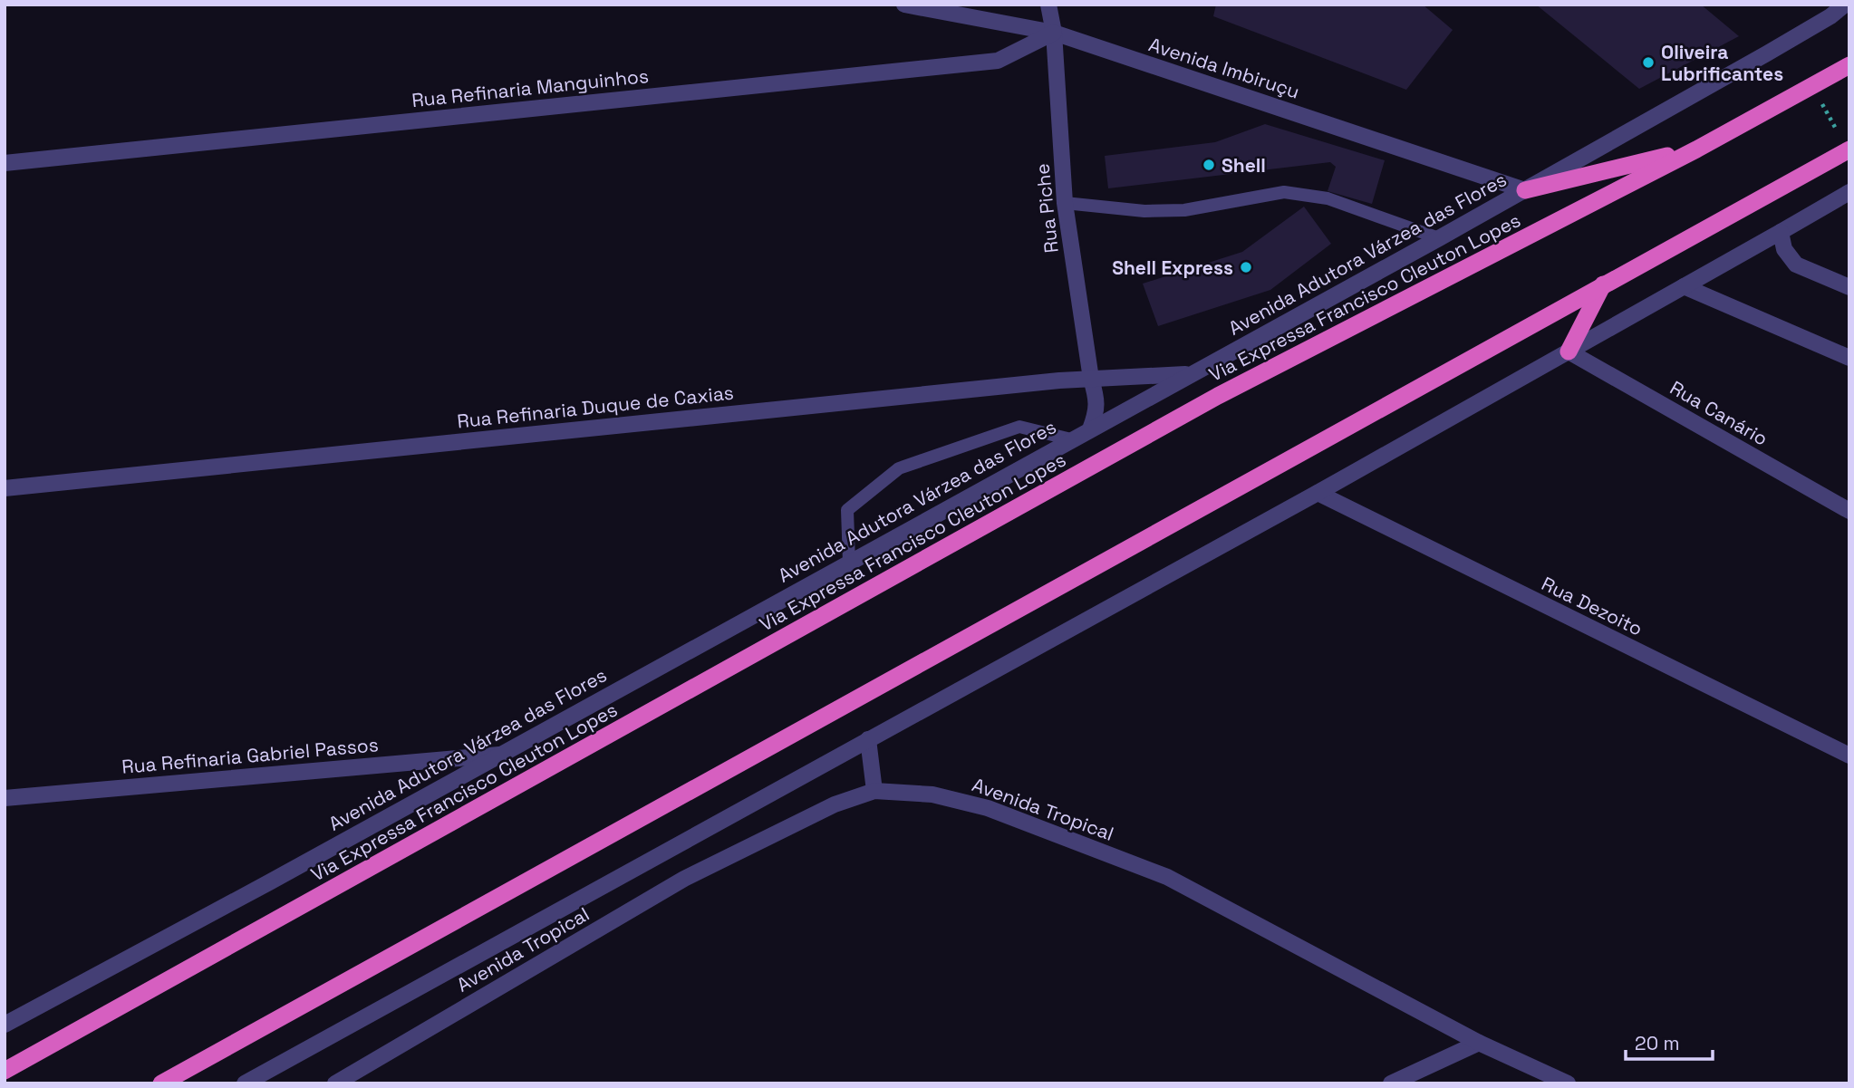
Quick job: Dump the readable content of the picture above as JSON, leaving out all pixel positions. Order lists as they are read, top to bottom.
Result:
{
  "streets": {
    "highway": ["Via Expressa Francisco Cleuton Lopes"],
    "street": [
      "Avenida Imbiruçu",
      "Rua Refinaria Manguinhos",
      "Rua Piche",
      "Avenida Adutora Várzea das Flores",
      "Rua Refinaria Duque de Caxias",
      "Rua Canário",
      "Rua Dezoito",
      "Rua Refinaria Gabriel Passos",
      "Avenida Tropical"
    ]
  },
  "crossings": [
    ["Avenida Imbiruçu", "Rua Refinaria Manguinhos"],
    ["Avenida Imbiruçu", "Rua Piche"],
    ["Avenida Imbiruçu", "Avenida Adutora Várzea das Flores"],
    ["Rua Refinaria Manguinhos", "Rua Piche"],
    ["Rua Piche", "Avenida Adutora Várzea das Flores"],
    ["Rua Piche", "Rua Refinaria Duque de Caxias"],
    ["Avenida Adutora Várzea das Flores", "Rua Refinaria Duque de Caxias"],
    ["Avenida Adutora Várzea das Flores", "Rua Refinaria Gabriel Passos"]
  ],
  "places": ["Oliveira Lubrificantes", "Shell", "Shell Express"],
  "scale_bar": "20 m"
}
